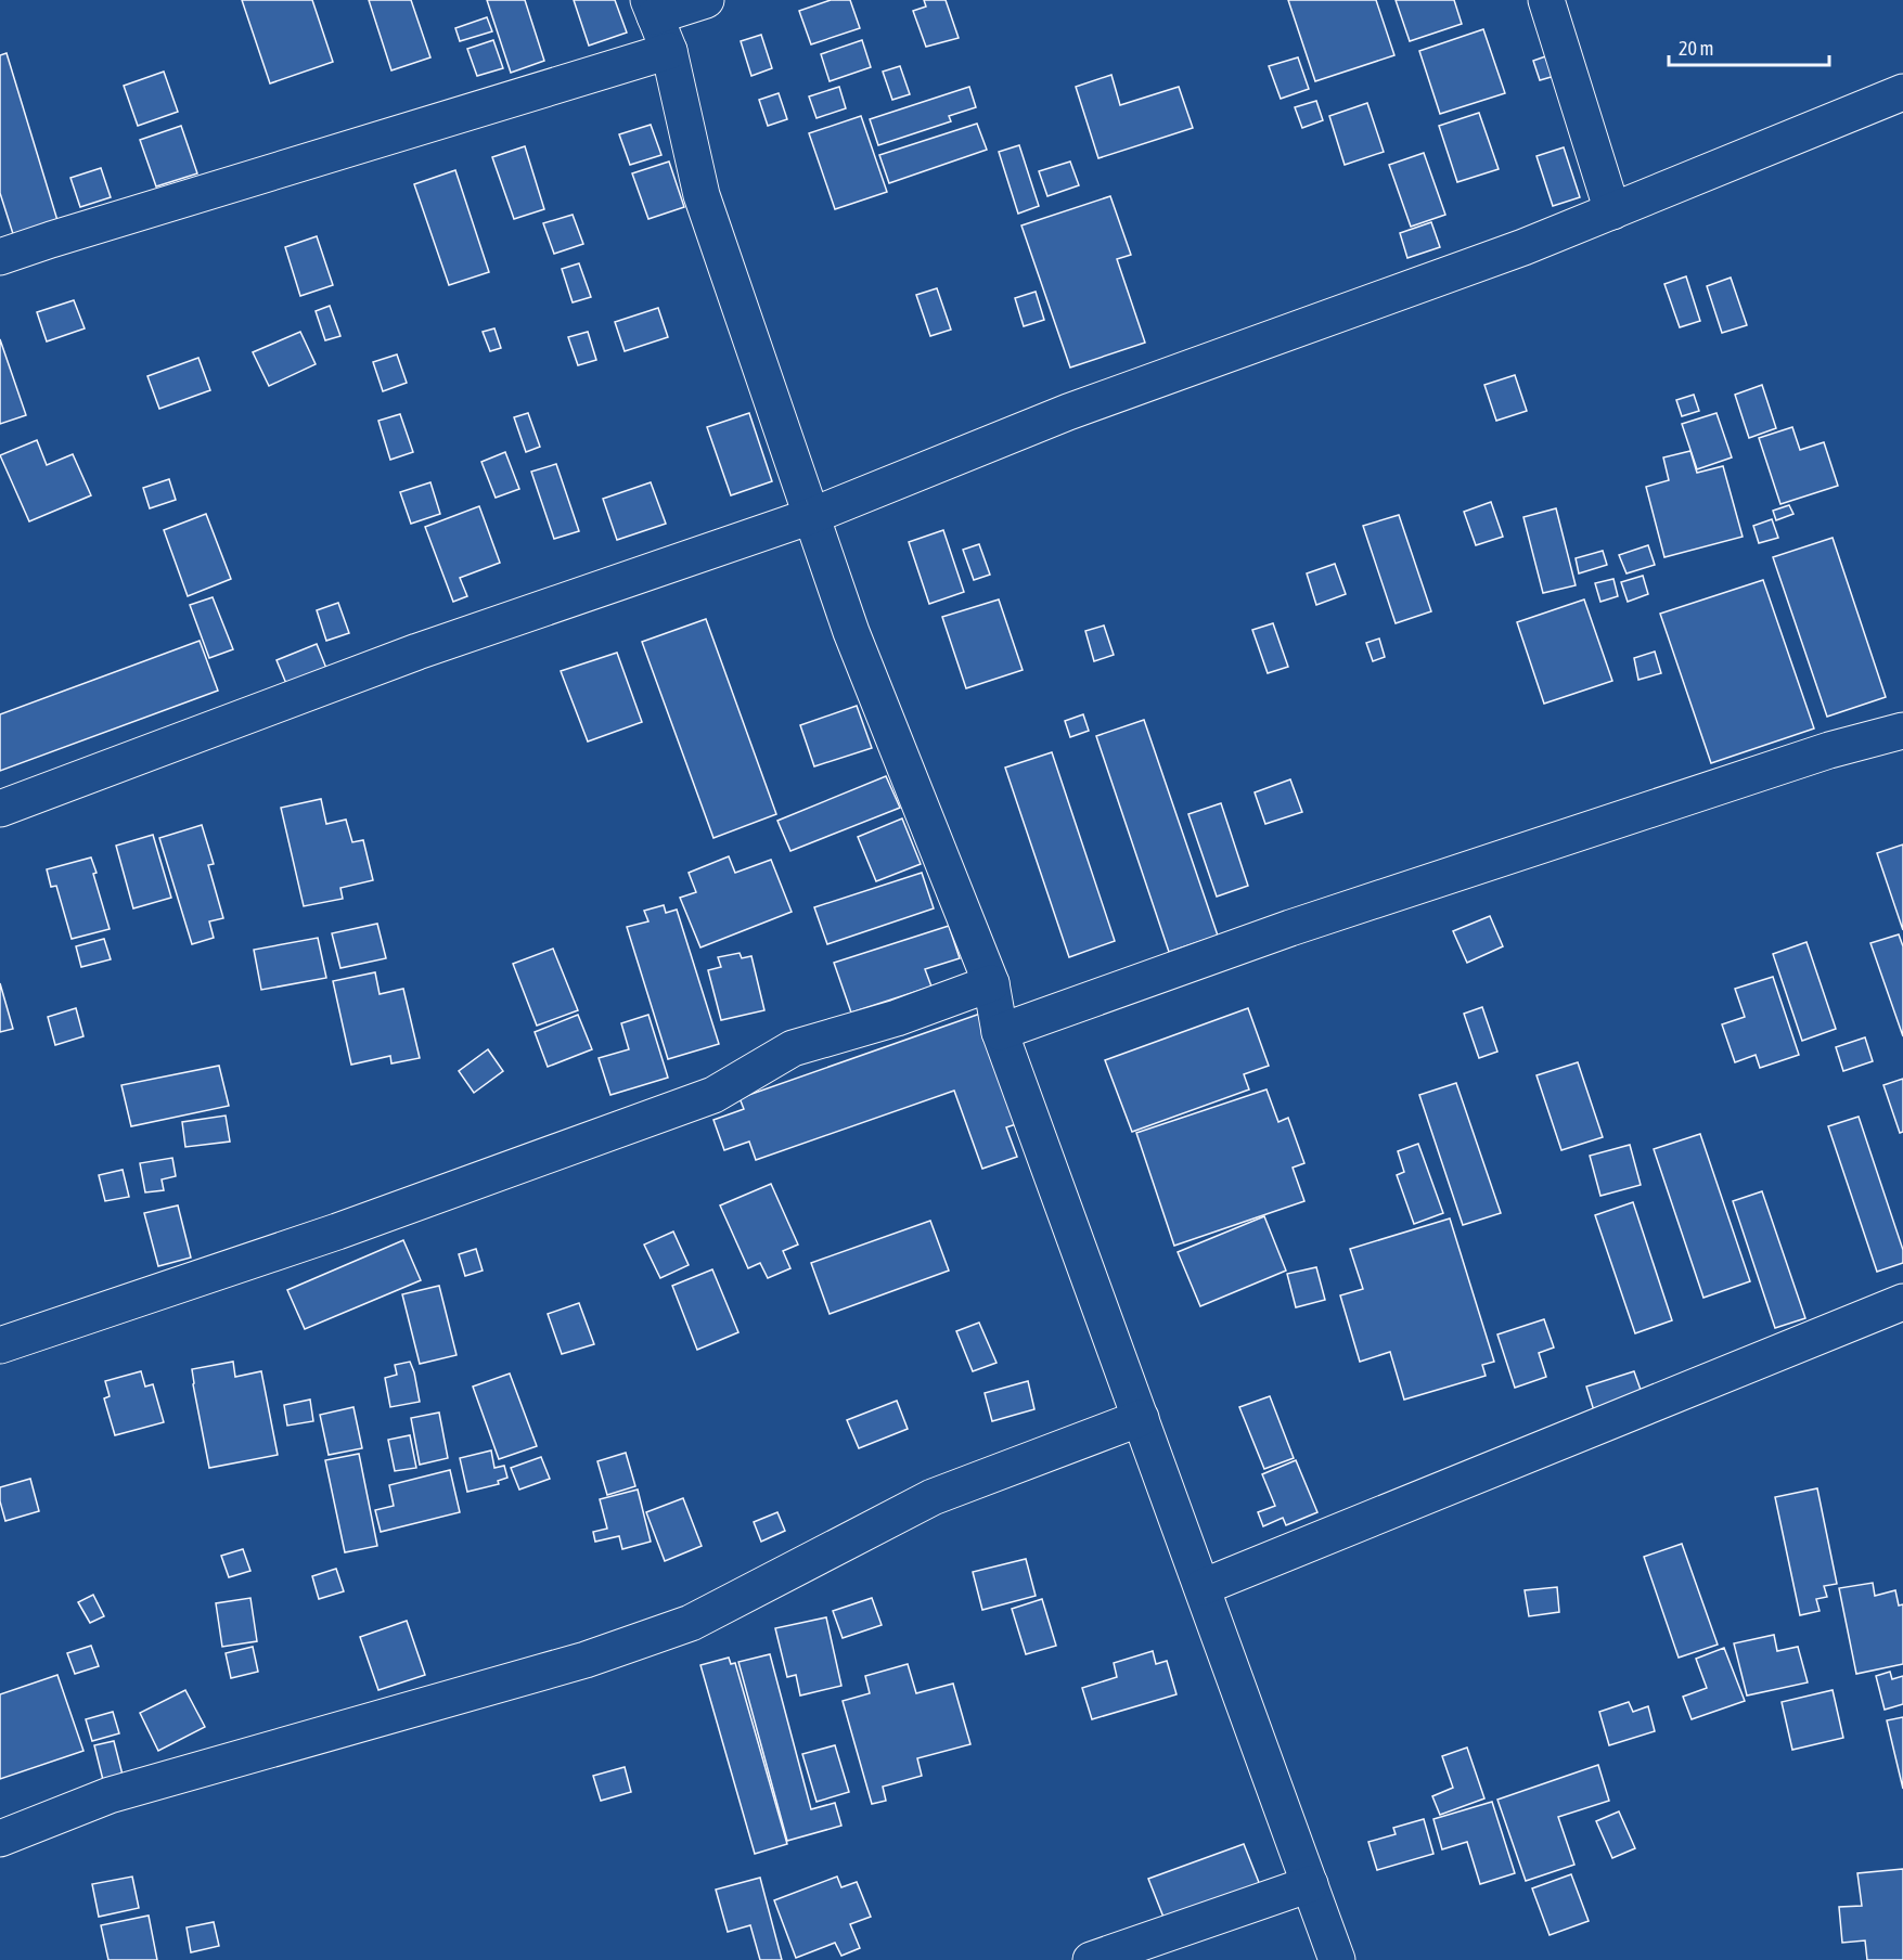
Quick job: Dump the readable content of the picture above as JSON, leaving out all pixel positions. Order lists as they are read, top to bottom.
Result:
{
  "scale_bar": "20 m"
}
